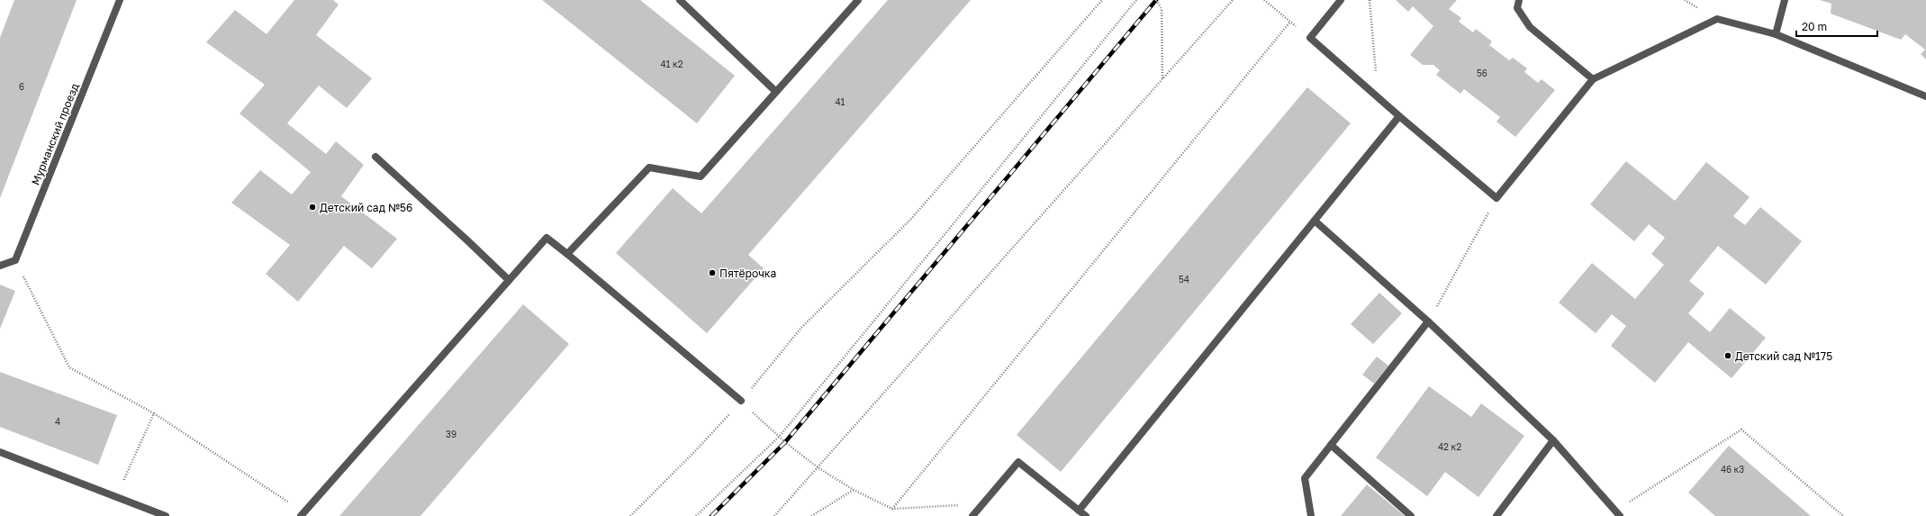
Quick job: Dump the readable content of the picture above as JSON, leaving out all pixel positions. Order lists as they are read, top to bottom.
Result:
{
  "streets": {
    "street": ["Мурманский проезд"]
  },
  "places": ["Детский сад №56", "Пятёрочка", "Детский сад №175"],
  "house_numbers": [
    "41 к2",
    "56",
    "6",
    "41",
    "54",
    "4",
    "39",
    "42 к2",
    "46 к3"
  ],
  "scale_bar": "20 m"
}
